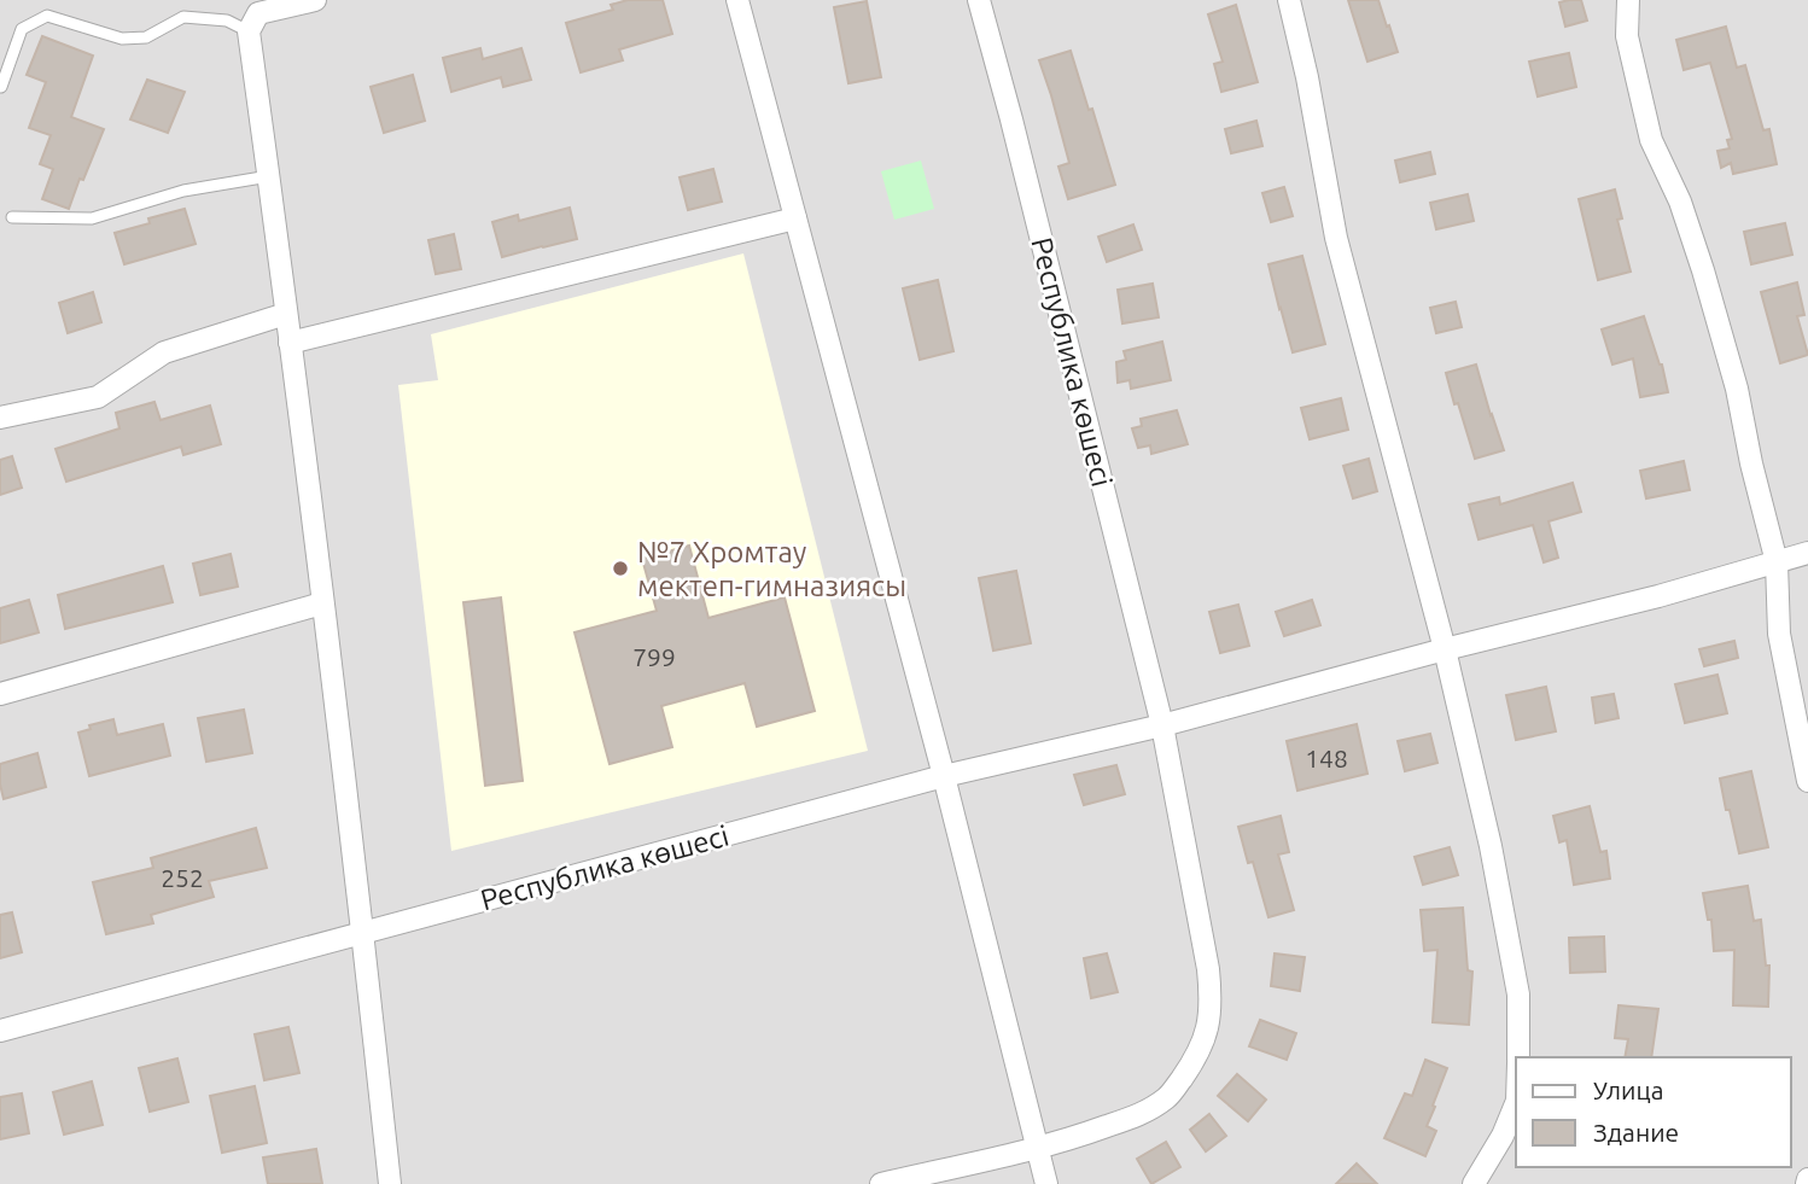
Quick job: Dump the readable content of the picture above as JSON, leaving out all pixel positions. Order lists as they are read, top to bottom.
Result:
{
  "streets": {
    "street": ["Республика көшесі"]
  },
  "places": ["№7 Хромтау мектеп-гимназиясы"],
  "house_numbers": ["799", "148", "252"],
  "legend": ["Улица", "Здание"]
}
